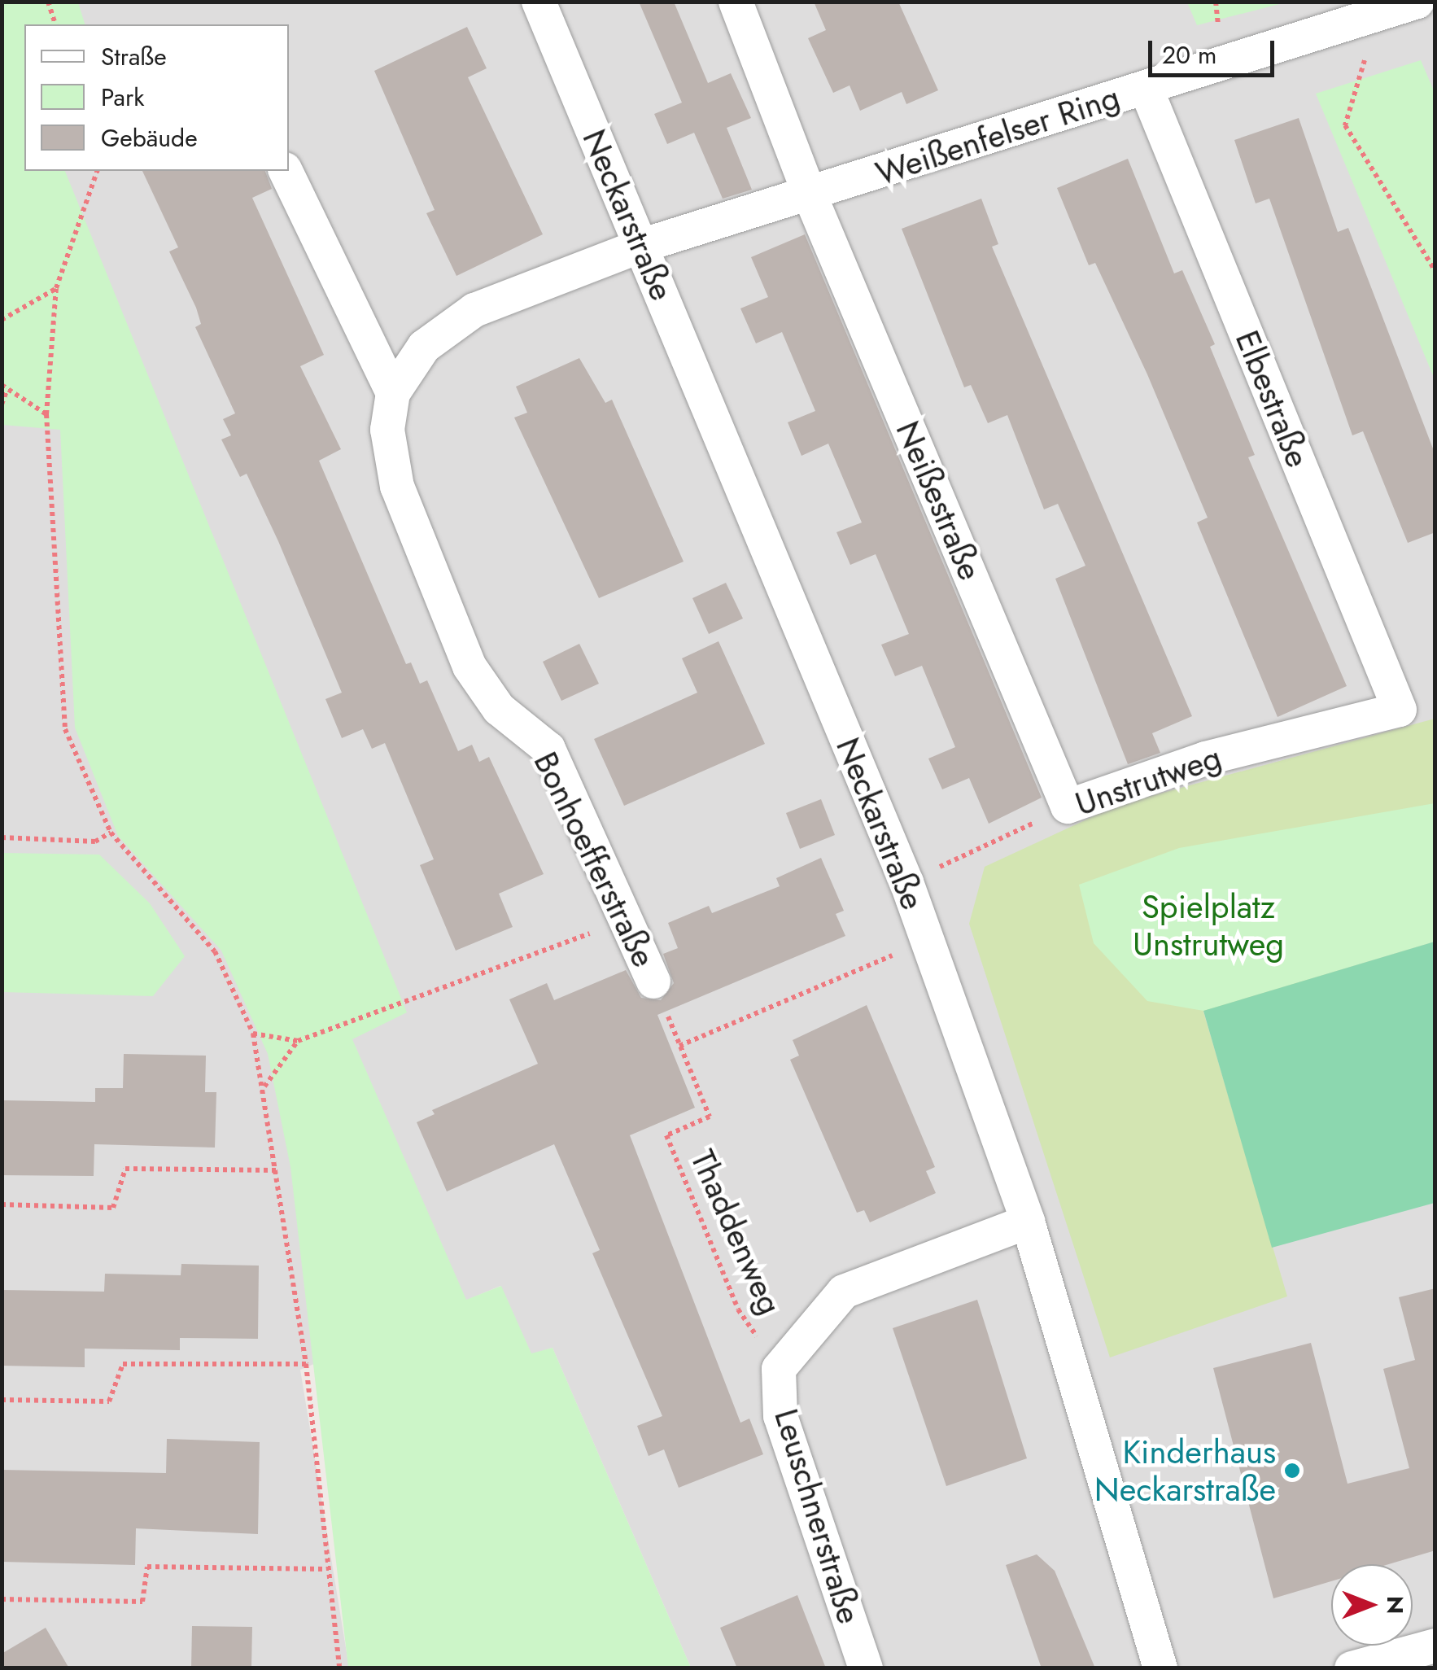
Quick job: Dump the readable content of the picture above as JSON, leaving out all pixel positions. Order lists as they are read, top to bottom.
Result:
{
  "streets": {
    "street": [
      "Weißenfelser Ring",
      "Neckarstraße",
      "Elbestraße",
      "Neißestraße",
      "Unstrutweg",
      "Bonhoefferstraße",
      "Leuschnerstraße"
    ],
    "path": ["Thaddenweg"]
  },
  "crossings": [
    ["Weißenfelser Ring", "Neckarstraße"],
    ["Weißenfelser Ring", "Elbestraße"],
    ["Weißenfelser Ring", "Neißestraße"],
    ["Weißenfelser Ring", "Bonhoefferstraße"],
    ["Neckarstraße", "Unstrutweg"],
    ["Neckarstraße", "Bonhoefferstraße"],
    ["Neckarstraße", "Leuschnerstraße"],
    ["Elbestraße", "Unstrutweg"],
    ["Neißestraße", "Unstrutweg"],
    ["Bonhoefferstraße", "Thaddenweg"],
    ["Thaddenweg", "Leuschnerstraße"]
  ],
  "parks": ["Spielplatz Unstrutweg"],
  "places": ["Kinderhaus Neckarstraße"],
  "legend": ["Straße", "Park", "Gebäude"],
  "scale_bar": "20 m",
  "north": "right"
}
